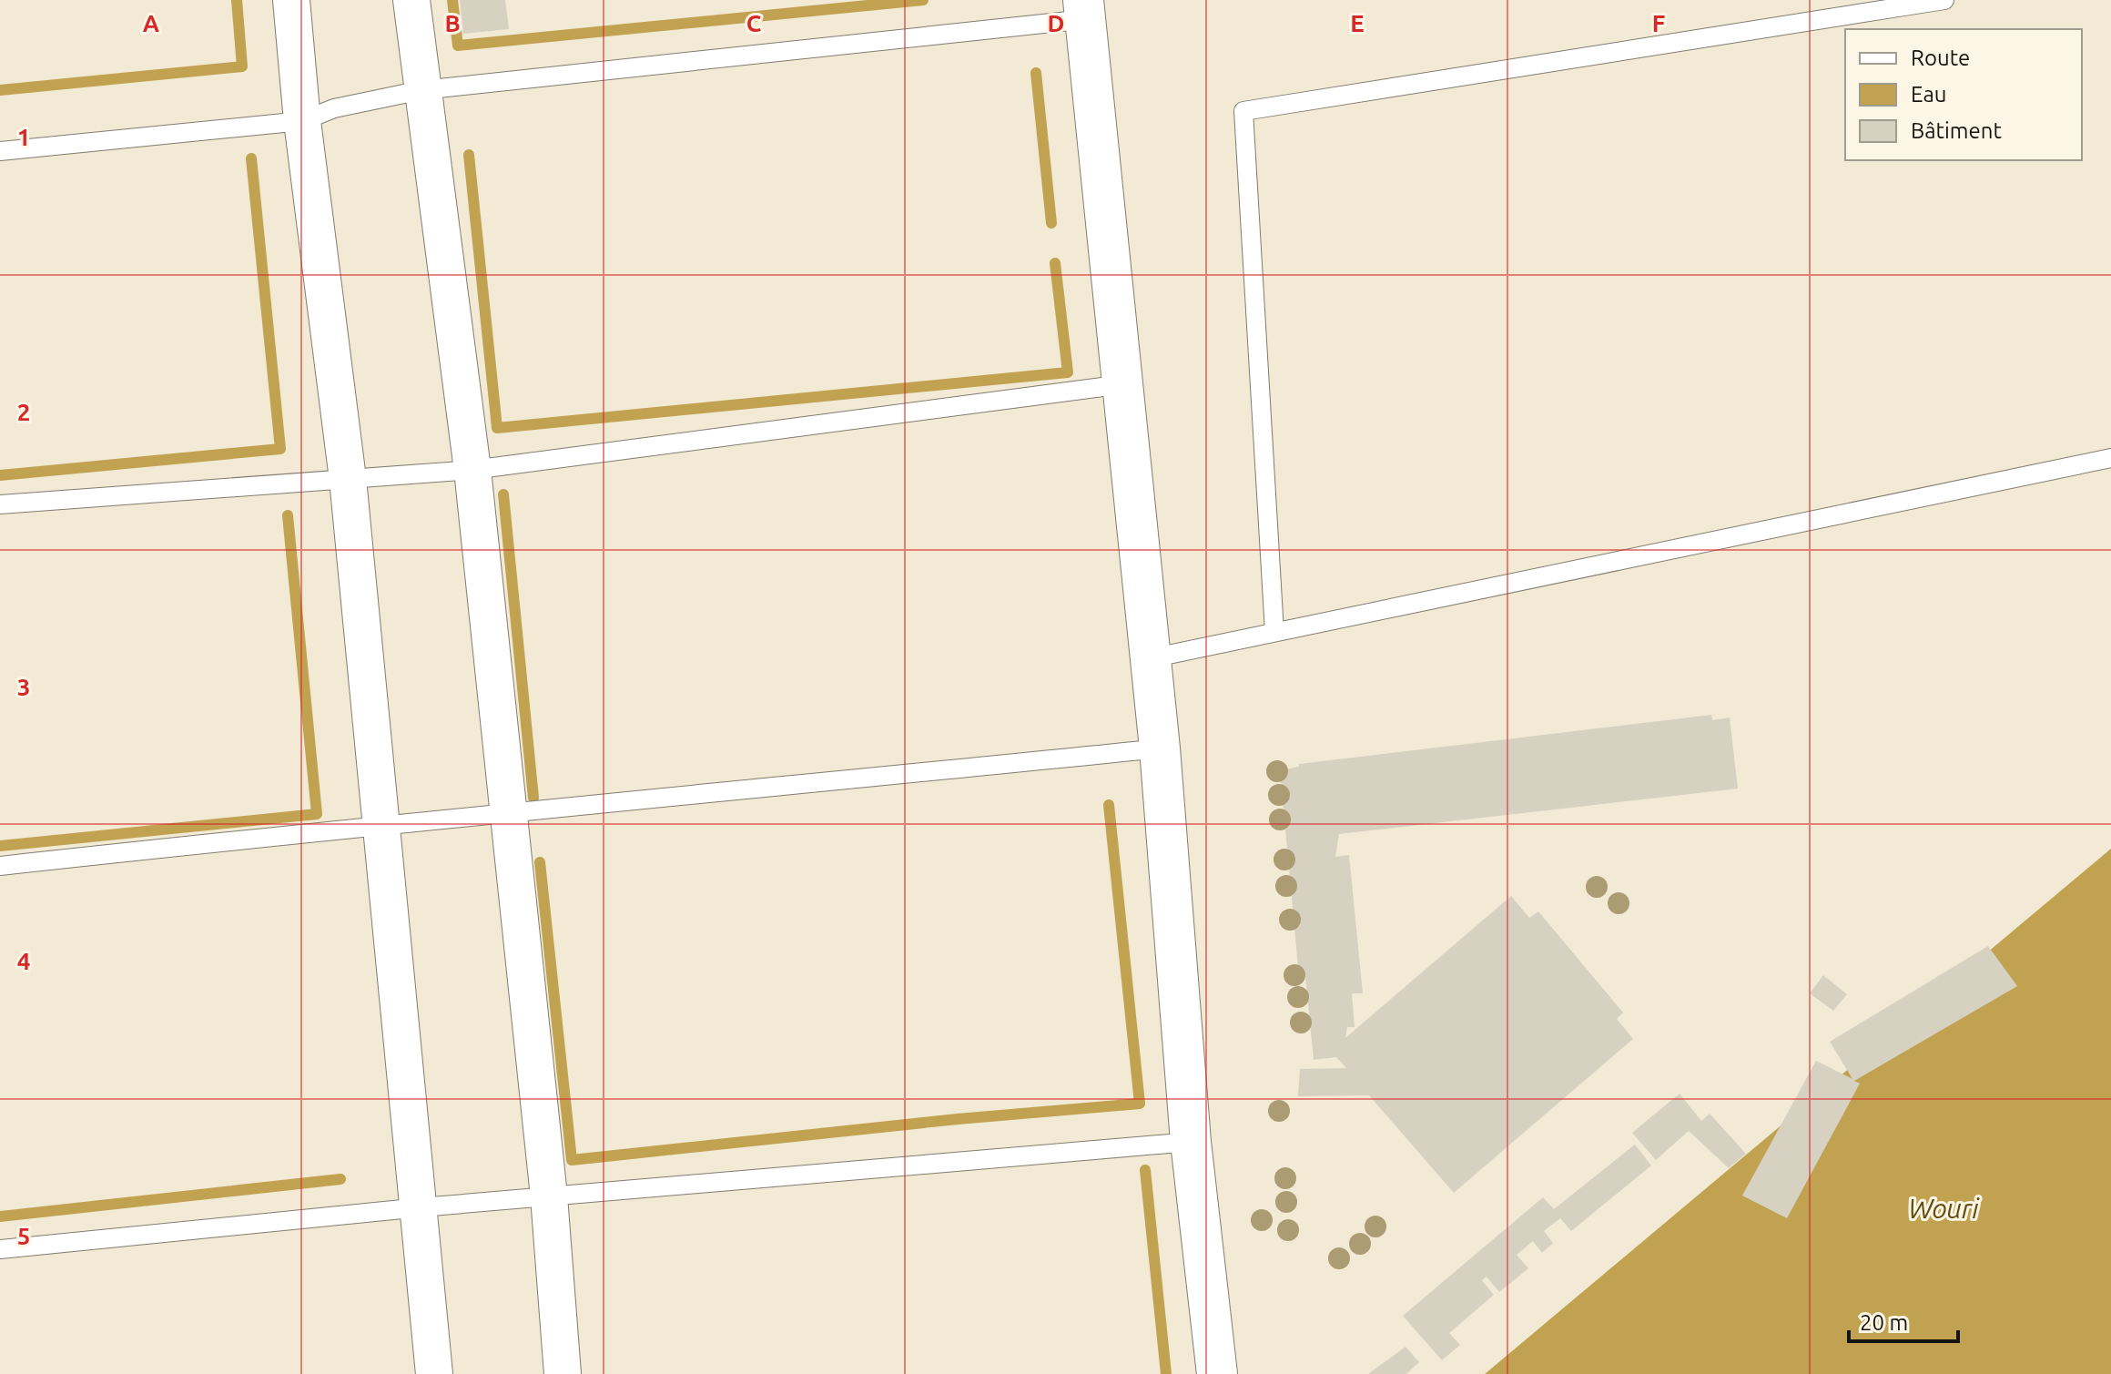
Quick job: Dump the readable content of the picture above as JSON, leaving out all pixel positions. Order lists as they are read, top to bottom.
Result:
{
  "water": ["Wouri"],
  "legend": ["Route", "Eau", "Bâtiment"],
  "scale_bar": "20 m",
  "grid": {
    "columns": [
      "A",
      "B",
      "C",
      "D",
      "E",
      "F"
    ],
    "rows": [
      "1",
      "2",
      "3",
      "4",
      "5"
    ]
  }
}
